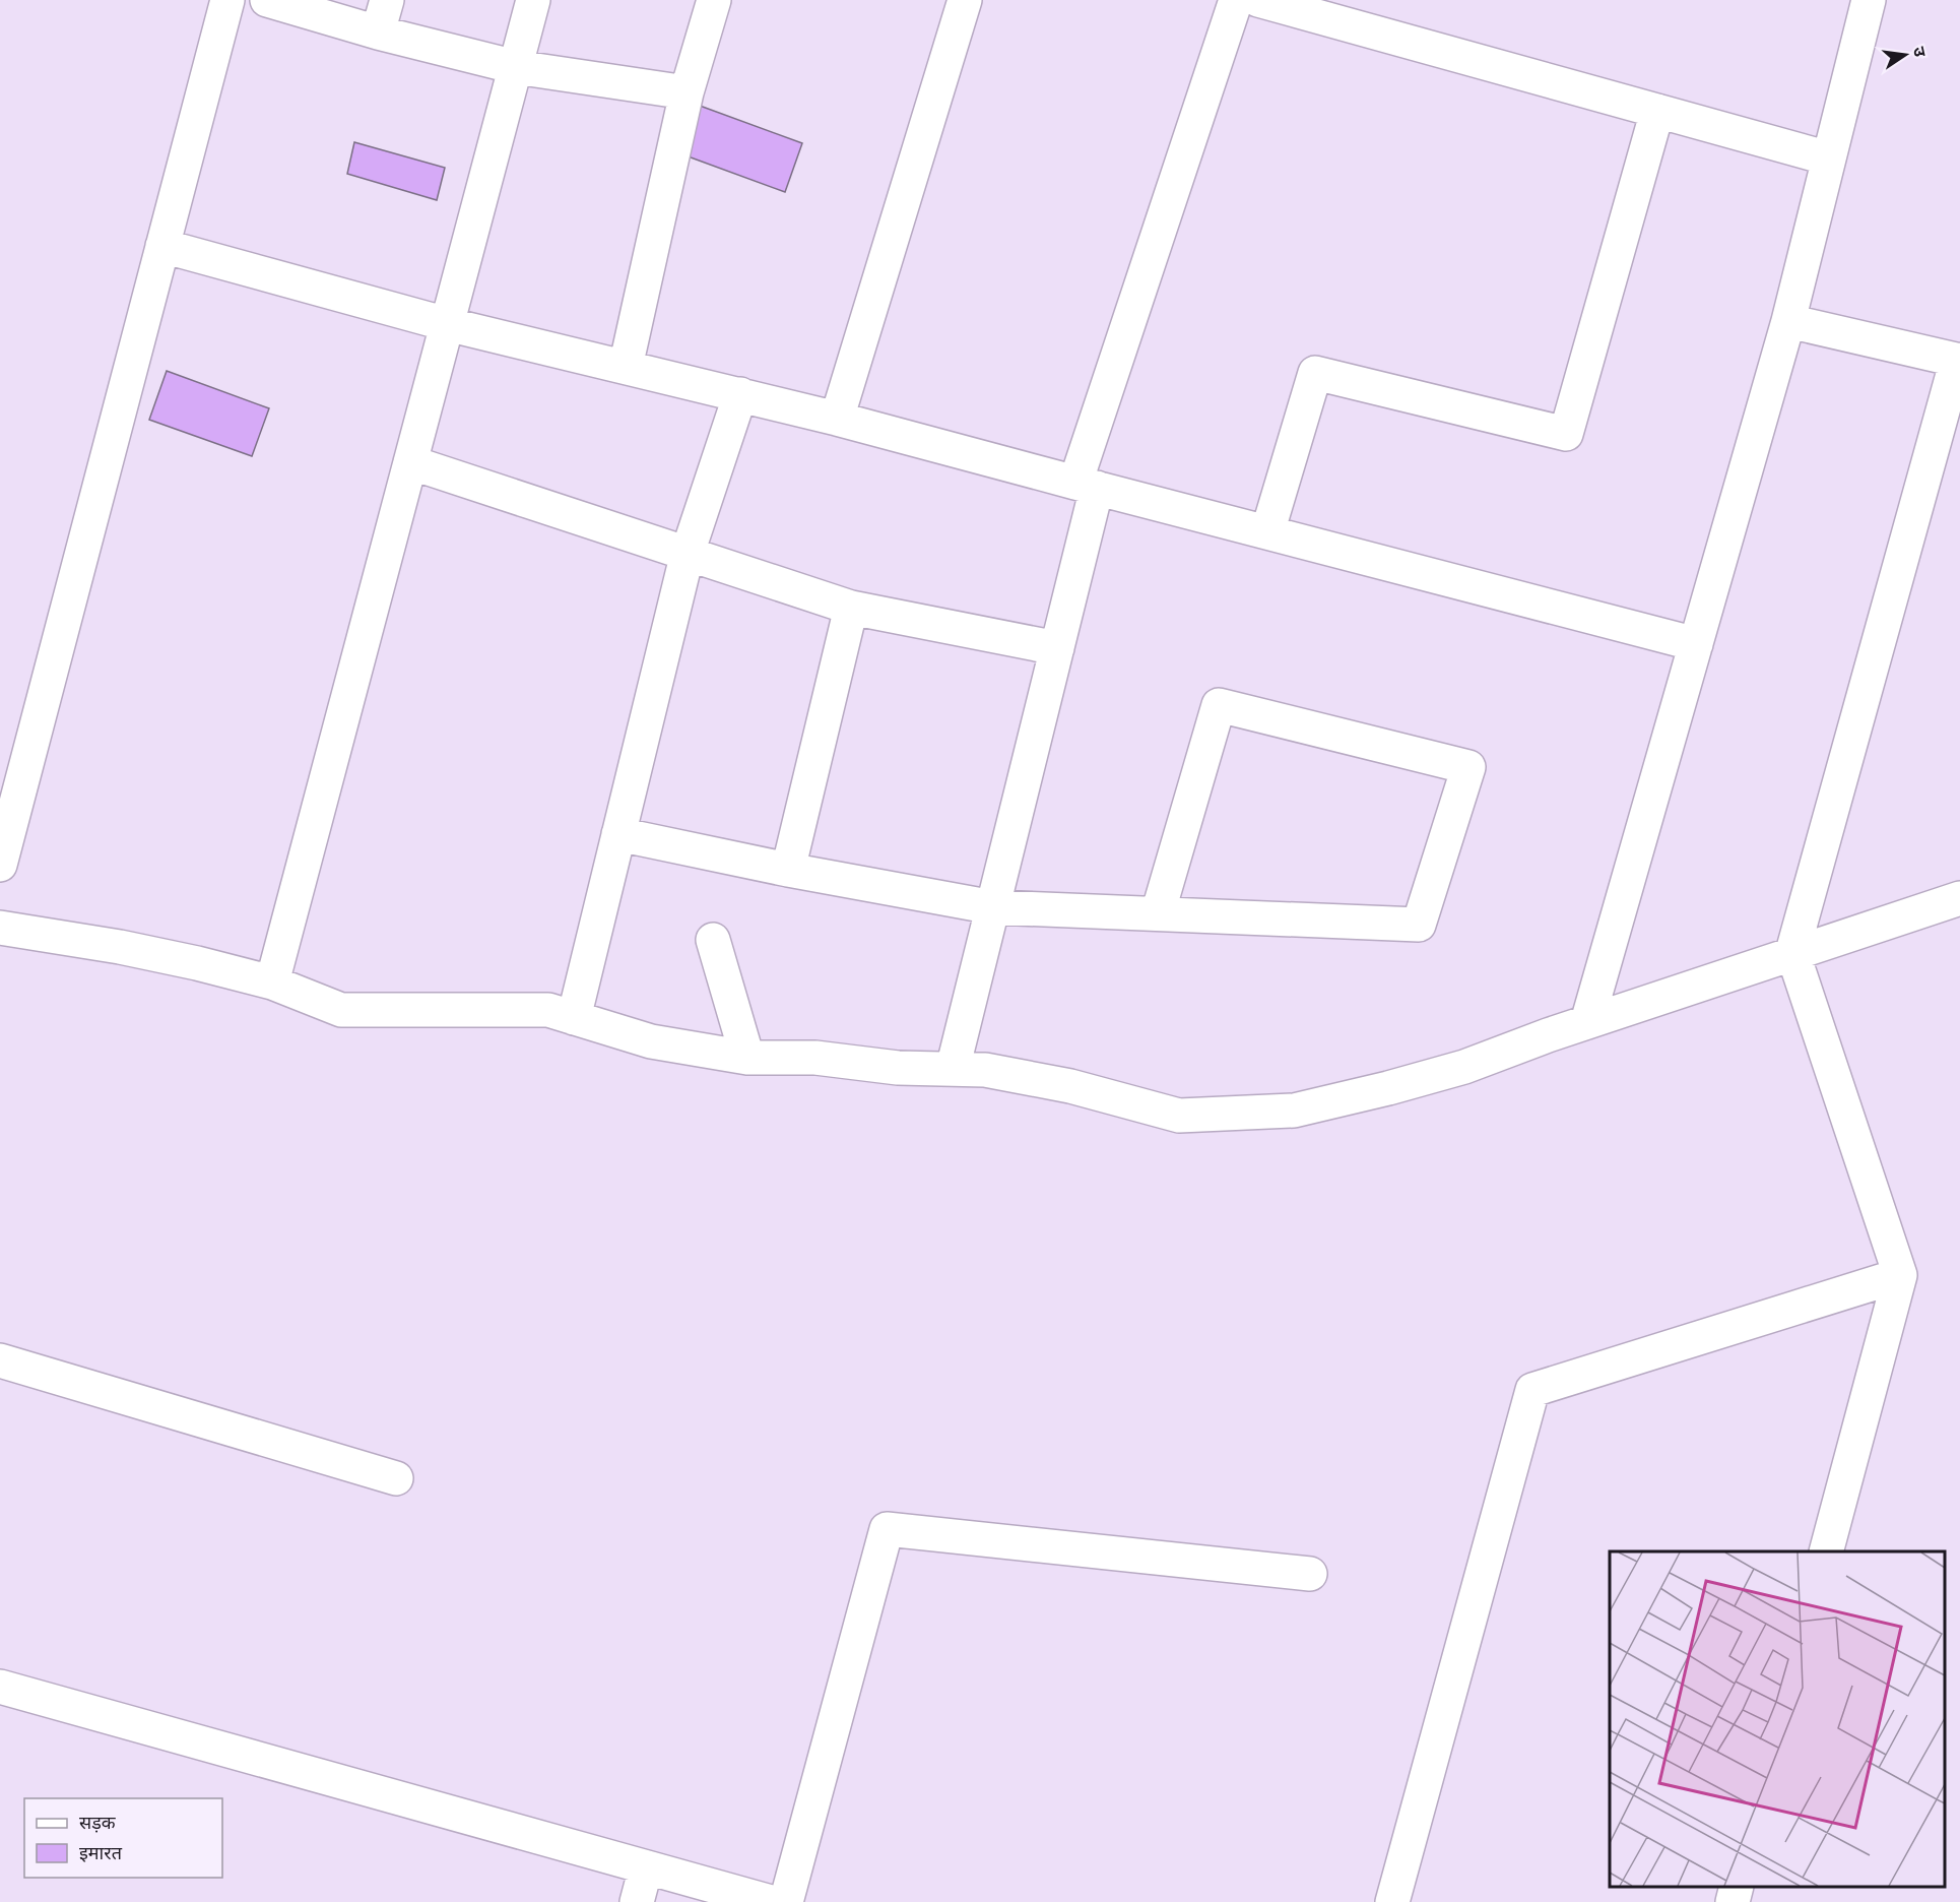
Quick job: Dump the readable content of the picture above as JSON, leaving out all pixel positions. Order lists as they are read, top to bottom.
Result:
{
  "legend": ["सड़क", "इमारत"],
  "north": "right"
}
